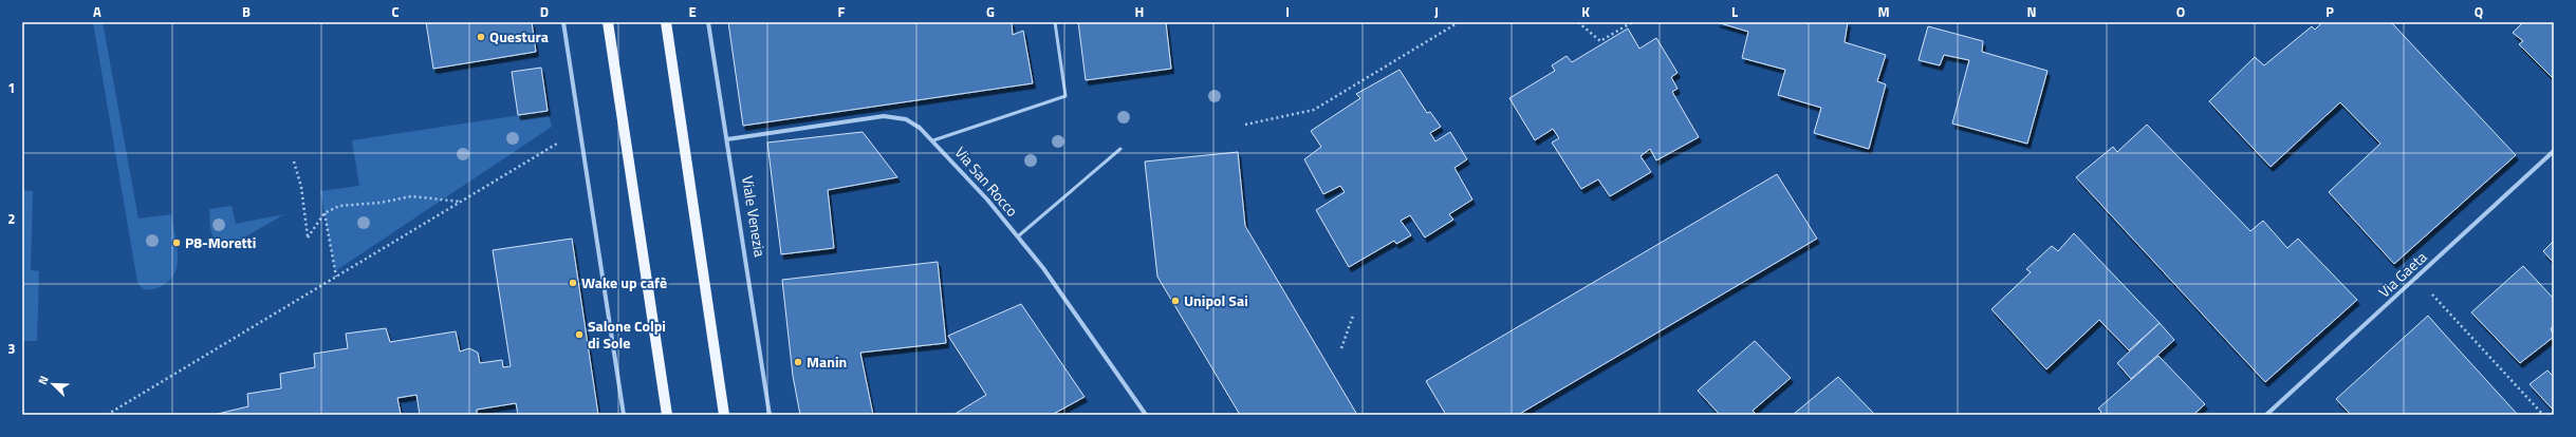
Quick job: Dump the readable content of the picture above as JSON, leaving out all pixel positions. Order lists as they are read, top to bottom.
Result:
{
  "streets": {
    "street": ["Via San Rocco", "Viale Venezia", "Via Gaeta"]
  },
  "crossings": [
    ["Via San Rocco", "Viale Venezia"]
  ],
  "places": [
    "Questura",
    "P8-Moretti",
    "Wake up cafè",
    "Unipol Sai",
    "Salone Colpi di Sole",
    "Manin"
  ],
  "north": "top left",
  "grid": {
    "columns": [
      "A",
      "B",
      "C",
      "D",
      "E",
      "F",
      "G",
      "H",
      "I",
      "J",
      "K",
      "L",
      "M",
      "N",
      "O",
      "P",
      "Q"
    ],
    "rows": ["1", "2", "3"]
  }
}
